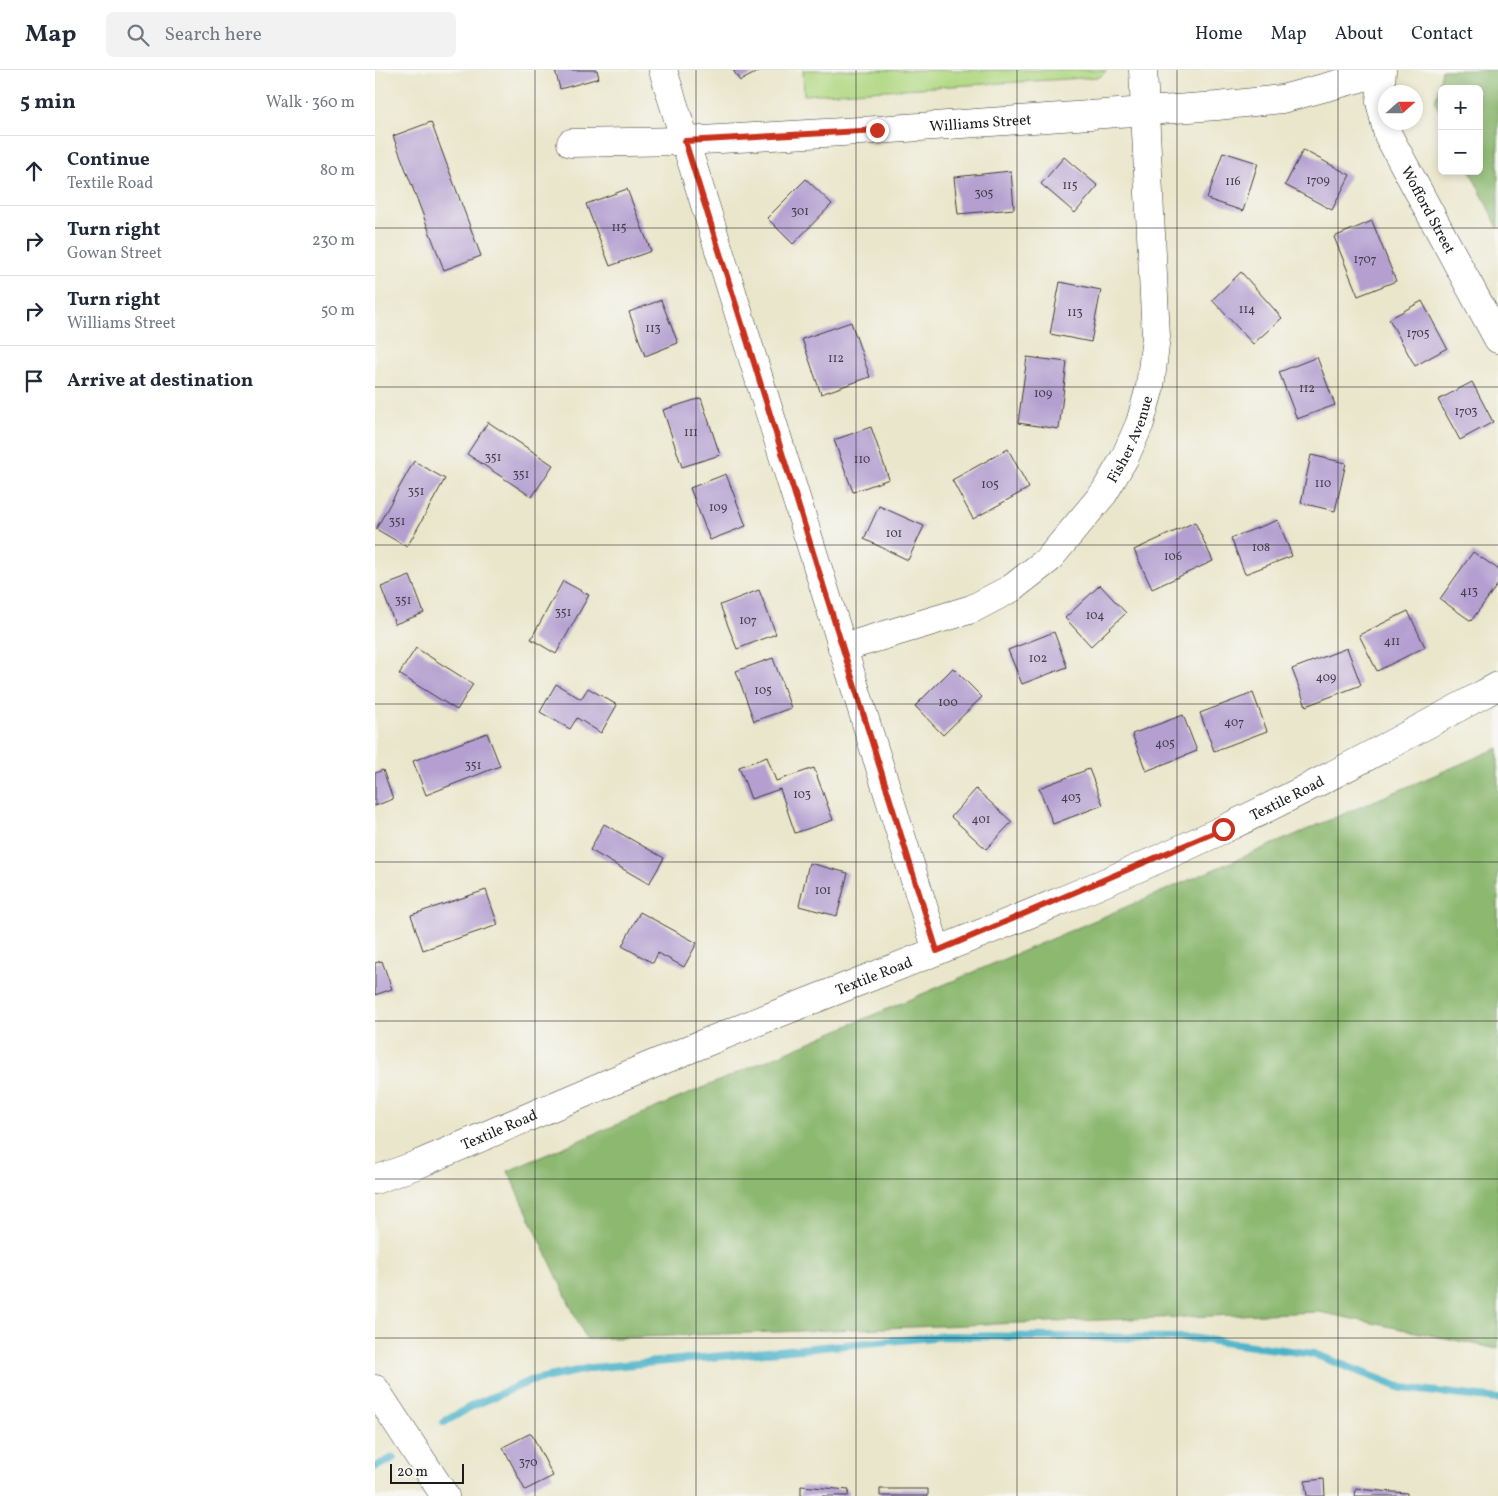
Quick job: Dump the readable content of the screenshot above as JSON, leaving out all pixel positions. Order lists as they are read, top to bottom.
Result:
{
  "streets": {
    "street": [
      "Williams Street",
      "Wofford Street",
      "Fisher Avenue",
      "Textile Road"
    ]
  },
  "crossings": [
    ["Williams Street", "Wofford Street"],
    ["Williams Street", "Fisher Avenue"]
  ],
  "house_numbers": [
    "1709",
    "116",
    "115",
    "305",
    "301",
    "115",
    "1707",
    "114",
    "113",
    "113",
    "1705",
    "112",
    "112",
    "109",
    "1703",
    "111",
    "351",
    "110",
    "351",
    "110",
    "105",
    "351",
    "109",
    "351",
    "101",
    "108",
    "106",
    "413",
    "351",
    "351",
    "104",
    "107",
    "411",
    "102",
    "409",
    "105",
    "100",
    "407",
    "405",
    "351",
    "103",
    "403",
    "401",
    "101",
    "370"
  ],
  "scale_bar": "20 m",
  "north": "right",
  "page": {
    "header": "Map",
    "search": "Search here",
    "nav": [
      "Home",
      "Map",
      "About",
      "Contact"
    ],
    "heading": ["5 min", "Walk · 360 m"],
    "map_buttons": ["+", "−"],
    "list": [
      ["Continue", "Textile Road", "80 m"],
      ["Turn right", "Gowan Street", "230 m"],
      ["Turn right", "Williams Street", "50 m"],
      "Arrive at destination"
    ],
    "scale": "20 m"
  }
}
